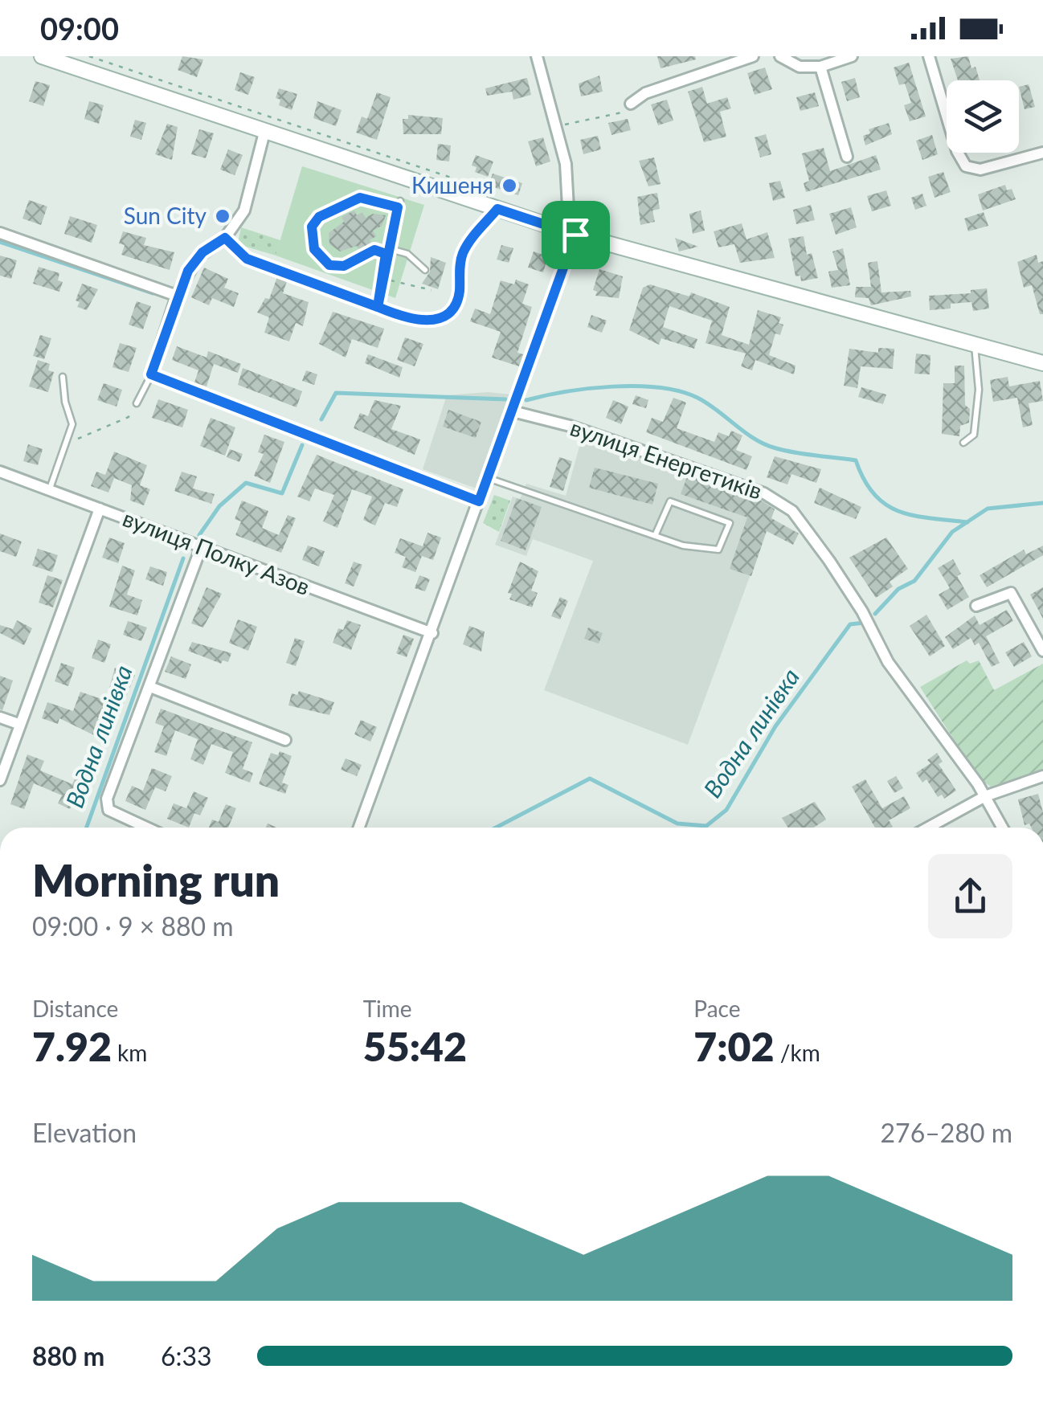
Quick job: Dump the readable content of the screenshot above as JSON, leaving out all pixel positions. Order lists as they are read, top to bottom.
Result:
{
  "streets": {
    "street": ["вулиця Енергетиків", "вулиця Полку Азов"]
  },
  "water": ["Водна линівка"],
  "places": ["Кишеня", "Sun City"],
  "page": {
    "status": "09:00",
    "heading": ["Morning run", "09:00 · 9 × 880 m"],
    "stats": [
      ["Distance", "7.92 km"],
      ["Time", "55:42"],
      ["Pace", "7:02 /km"]
    ],
    "chart": ["Elevation", "276–280 m"],
    "list": [
      {
        "name": "880 m",
        "note": "6:33"
      }
    ]
  }
}
